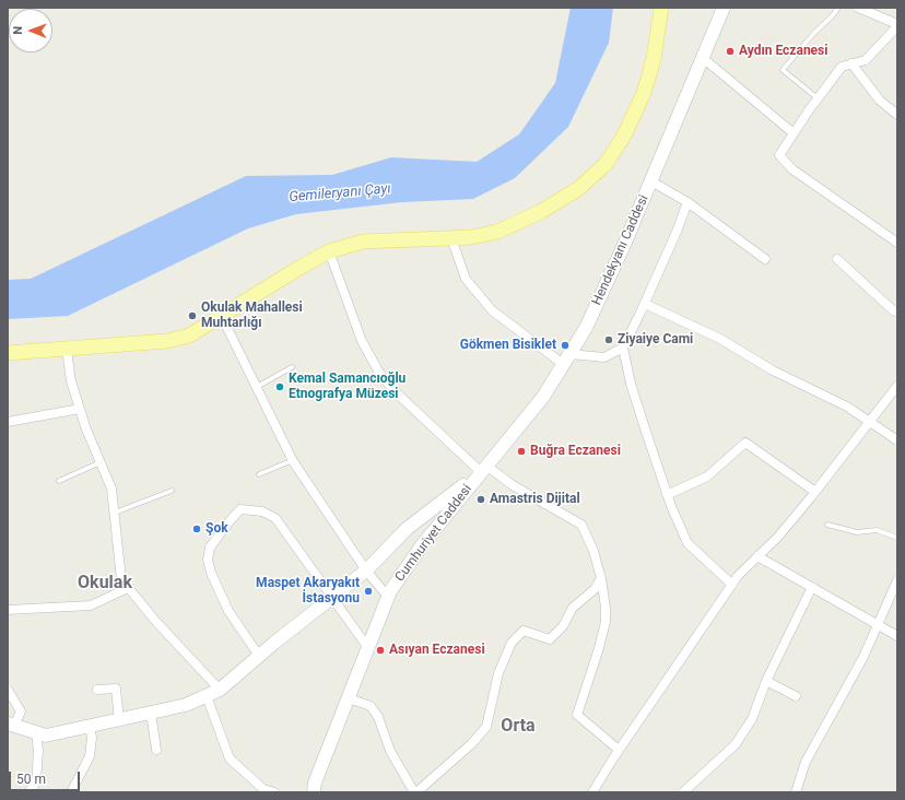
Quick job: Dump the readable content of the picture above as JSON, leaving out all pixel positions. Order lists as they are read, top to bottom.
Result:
{
  "streets": {
    "main road": ["Hendekyanı Caddesi", "Cumhuriyet Caddesi"]
  },
  "crossings": [
    ["Hendekyanı Caddesi", "Cumhuriyet Caddesi"]
  ],
  "districts": ["Okulak", "Orta"],
  "water": ["Gemileryanı Çayı"],
  "places": [
    "Aydın Eczanesi",
    "Okulak Mahallesi Muhtarlığı",
    "Ziyaiye Cami",
    "Gökmen Bisiklet",
    "Kemal Samancıoğlu Etnografya Müzesi",
    "Buğra Eczanesi",
    "Amastris Dijital",
    "Şok",
    "Maspet Akaryakıt İstasyonu",
    "Asıyan Eczanesi"
  ],
  "scale_bar": "50 m",
  "north": "left"
}
